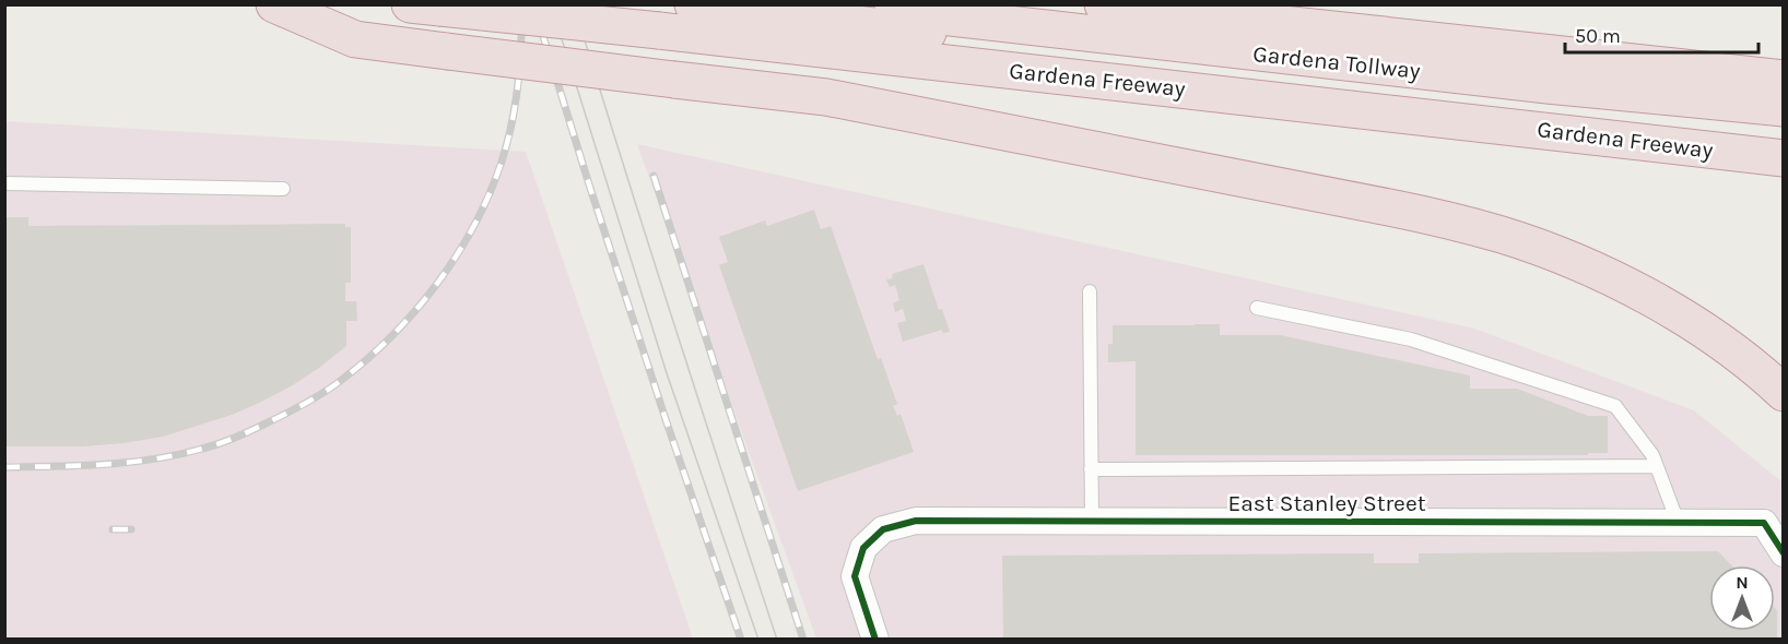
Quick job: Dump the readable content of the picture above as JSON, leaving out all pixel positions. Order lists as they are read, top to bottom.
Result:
{
  "streets": {
    "highway": ["Gardena Tollway", "Gardena Freeway"],
    "street": ["East Stanley Street"]
  },
  "crossings": [
    ["Gardena Tollway", "Gardena Freeway"]
  ],
  "scale_bar": "50 m",
  "north": "top"
}
